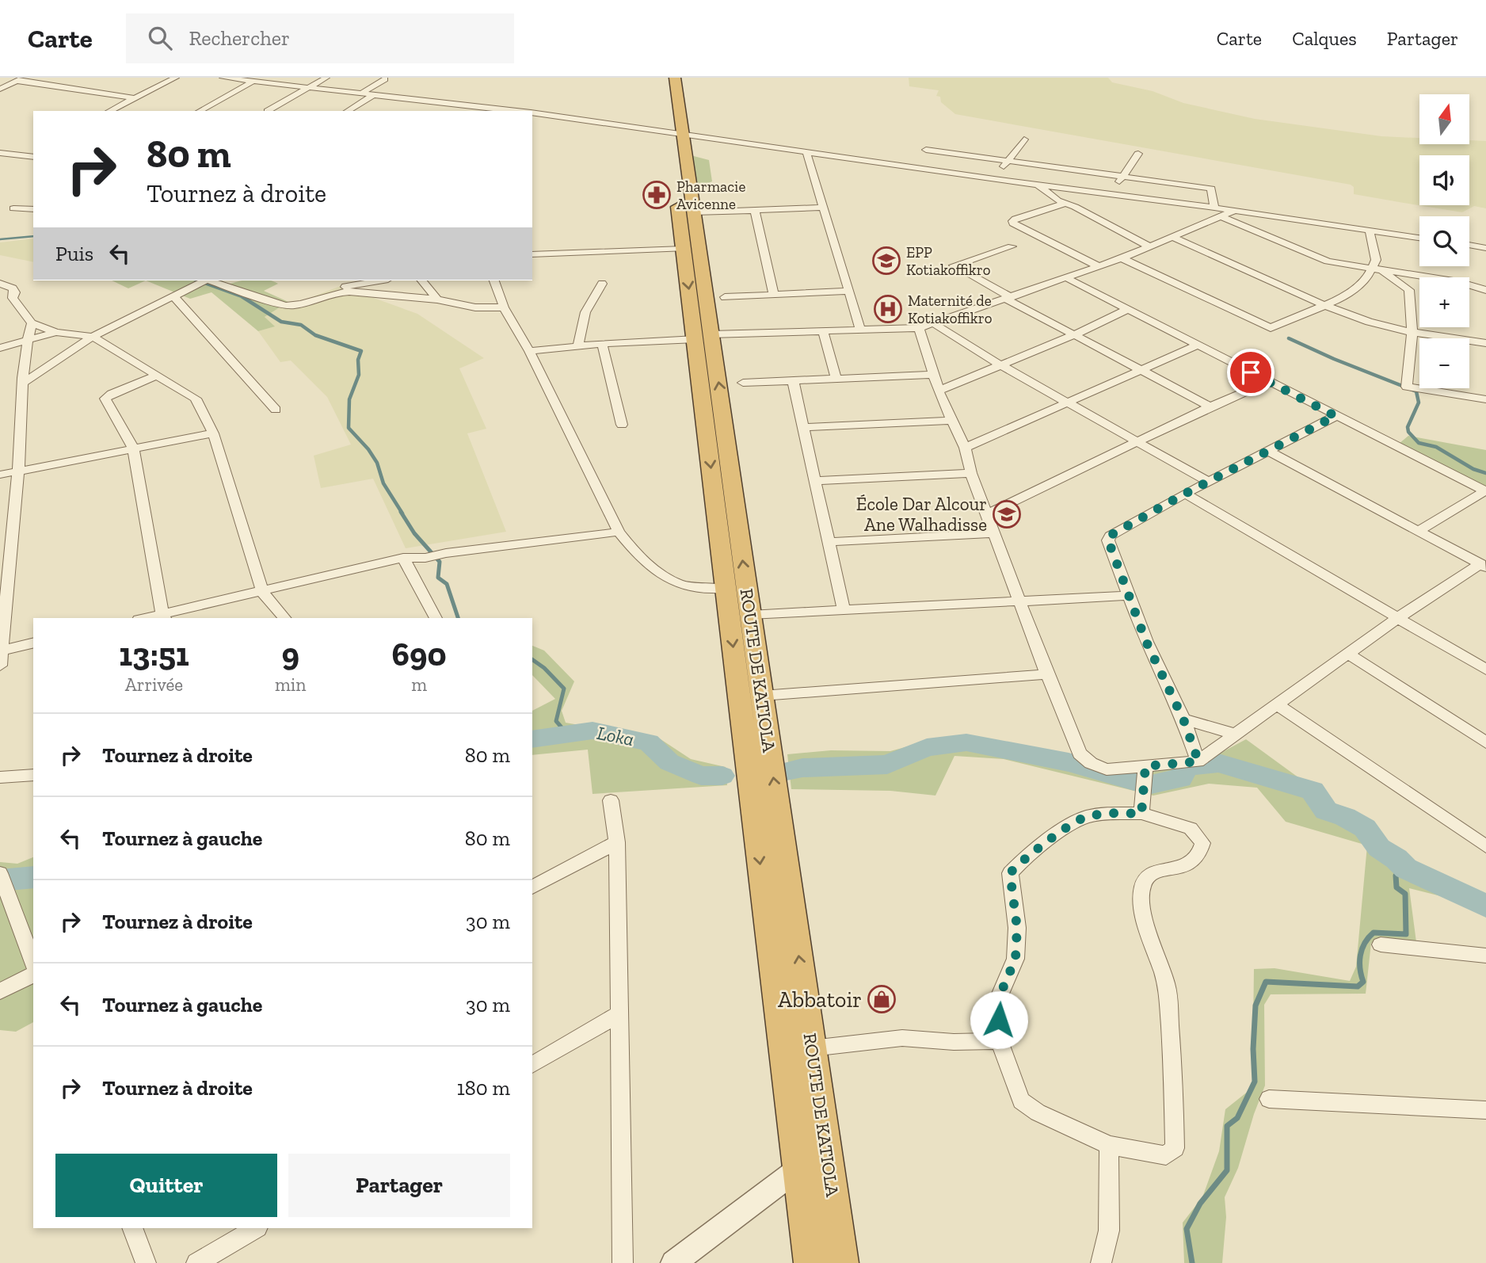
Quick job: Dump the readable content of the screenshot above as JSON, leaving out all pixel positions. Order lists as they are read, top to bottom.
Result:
{
  "streets": {
    "highway": ["ROUTE DE KATIOLA"]
  },
  "water": ["Loka"],
  "places": {
    "pharmacy": ["Pharmacie Avicenne"],
    "school or university": ["EPP Kotiakoffikro", "École Dar Alcour Ane Walhadisse"],
    "hospital": ["Maternité de Kotiakoffikro"],
    "shop": ["Abbatoir"]
  },
  "north": "top",
  "page": {
    "header": "Carte",
    "search": "Rechercher",
    "nav": ["Carte", "Calques", "Partager"],
    "map_buttons": ["+", "−"],
    "turn": ["80 m", "Tournez à droite"],
    "then": "Puis",
    "eta": [
      "13:51",
      "Arrivée",
      "9",
      "min",
      "690",
      "m"
    ],
    "list": [
      {
        "name": "Tournez à droite",
        "value": "80 m"
      },
      {
        "name": "Tournez à gauche",
        "value": "80 m"
      },
      {
        "name": "Tournez à droite",
        "value": "30 m"
      },
      {
        "name": "Tournez à gauche",
        "value": "30 m"
      },
      {
        "name": "Tournez à droite",
        "value": "180 m"
      }
    ],
    "buttons": ["Quitter", "Partager"]
  }
}
